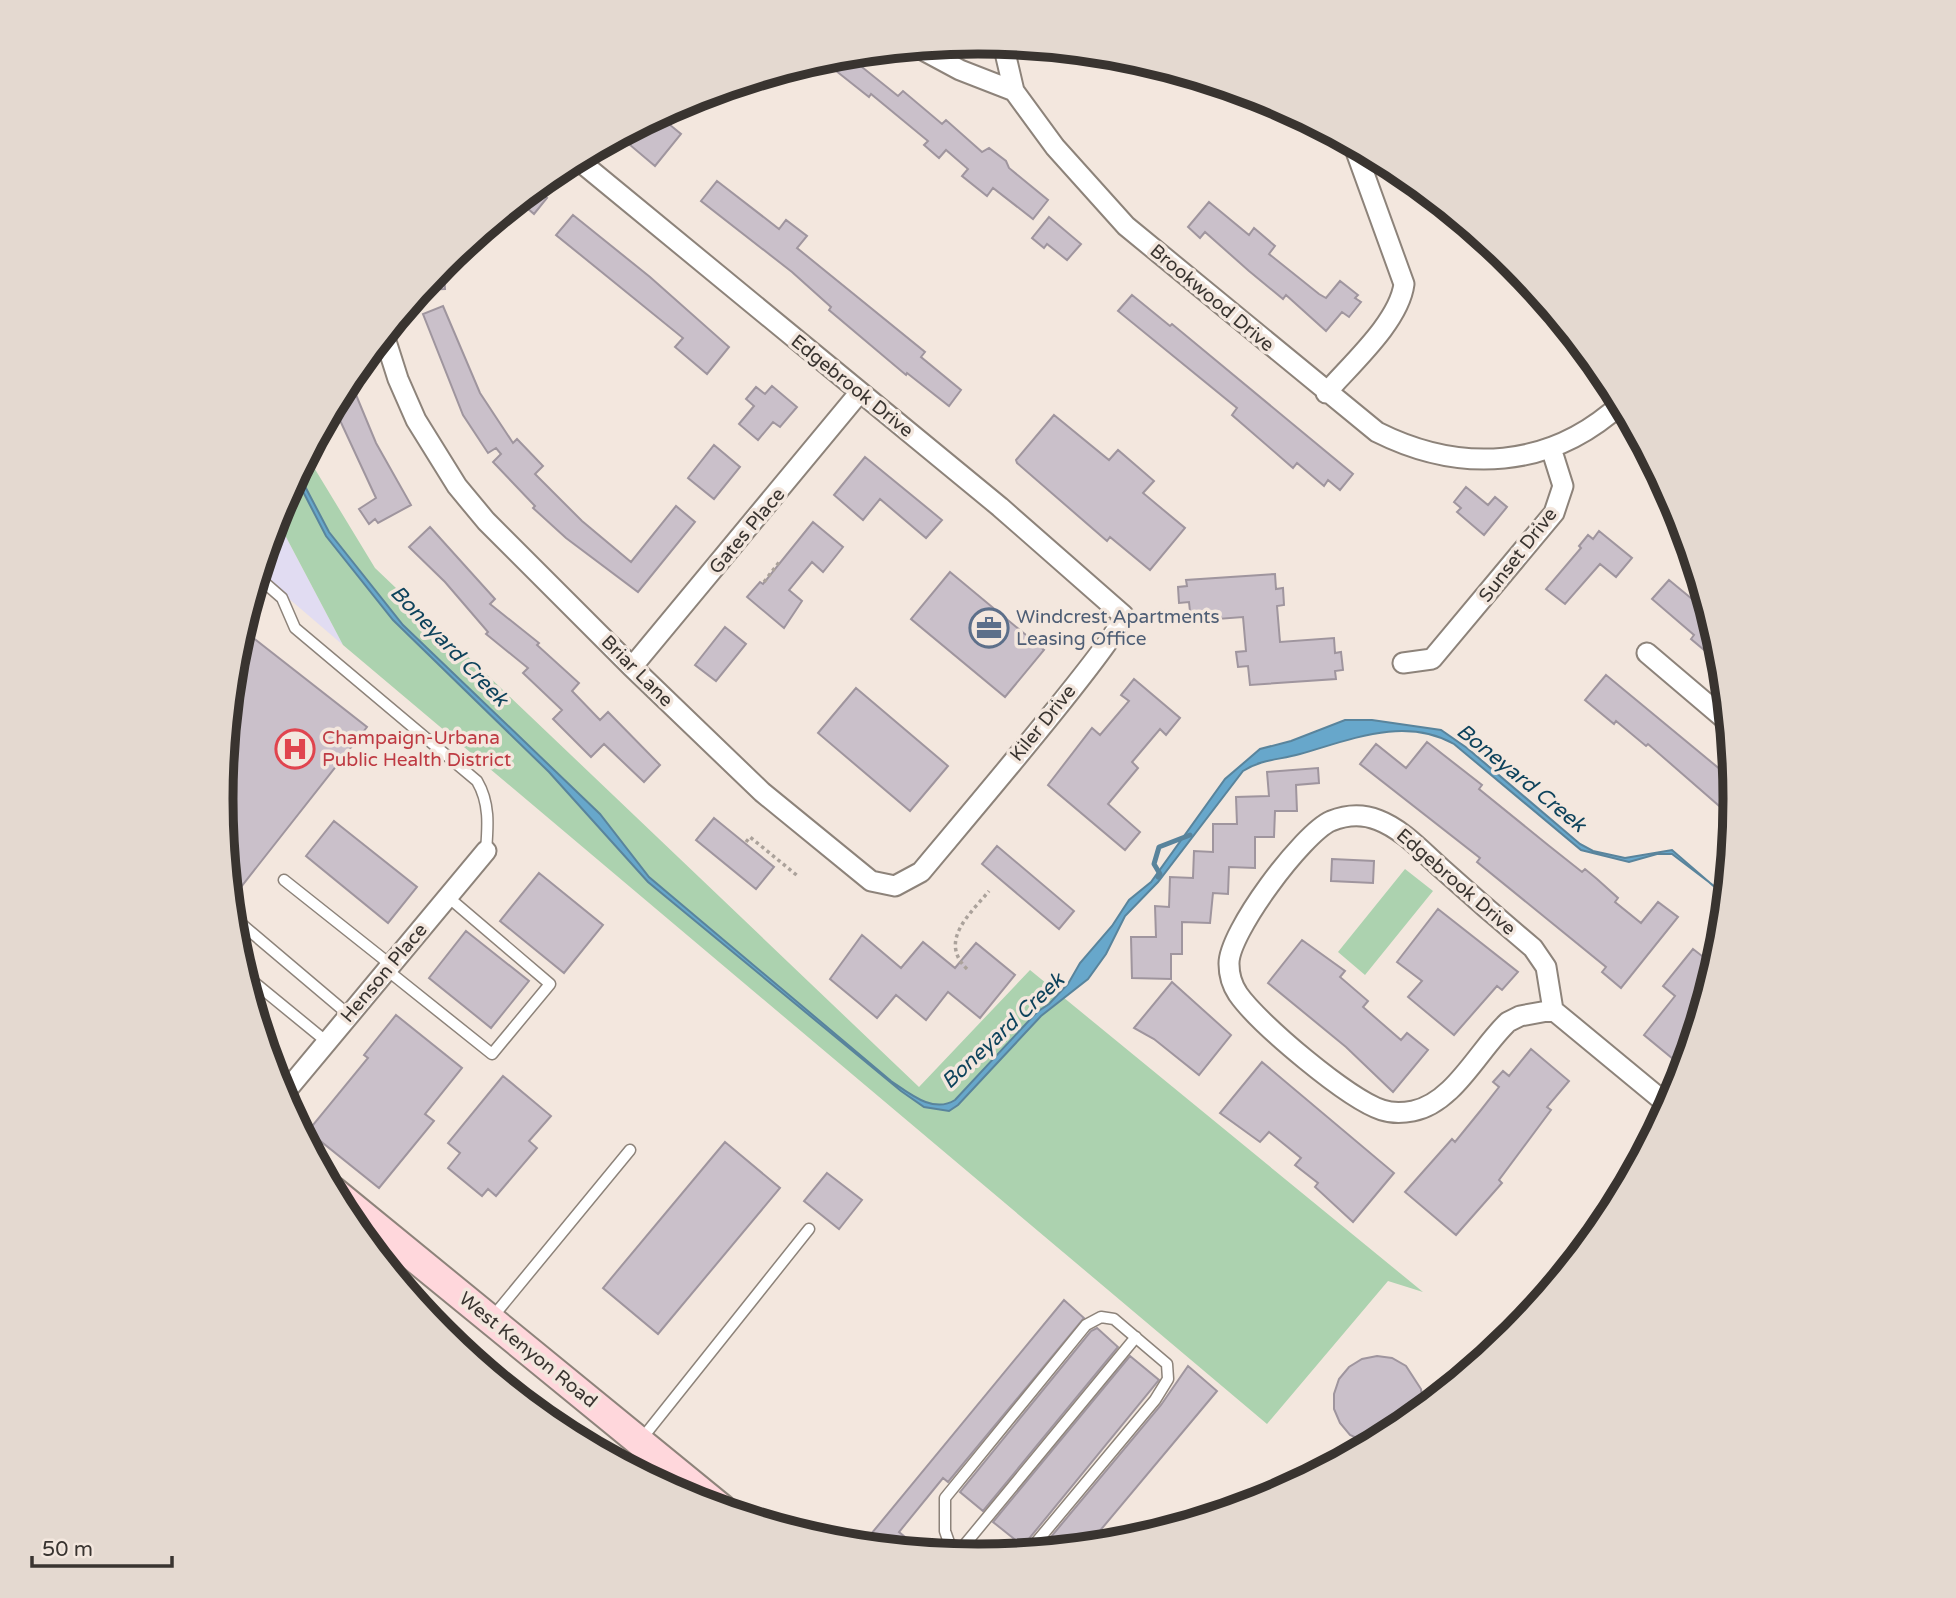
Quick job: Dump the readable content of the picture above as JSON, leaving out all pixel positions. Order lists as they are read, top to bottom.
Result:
{
  "streets": {
    "street": [
      "Brookwood Drive",
      "Edgebrook Drive",
      "Gates Place",
      "Sunset Drive",
      "Briar Lane",
      "Kiler Drive",
      "Henson Place",
      "West Kenyon Road"
    ]
  },
  "crossings": [
    ["Brookwood Drive", "Sunset Drive"],
    ["Edgebrook Drive", "Gates Place"],
    ["Edgebrook Drive", "Kiler Drive"],
    ["Gates Place", "Briar Lane"],
    ["Briar Lane", "Kiler Drive"]
  ],
  "water": ["Boneyard Creek"],
  "places": {
    "office": ["Windcrest Apartments Leasing Office"],
    "hospital": ["Champaign-Urbana Public Health District"]
  },
  "scale_bar": "50 m"
}
